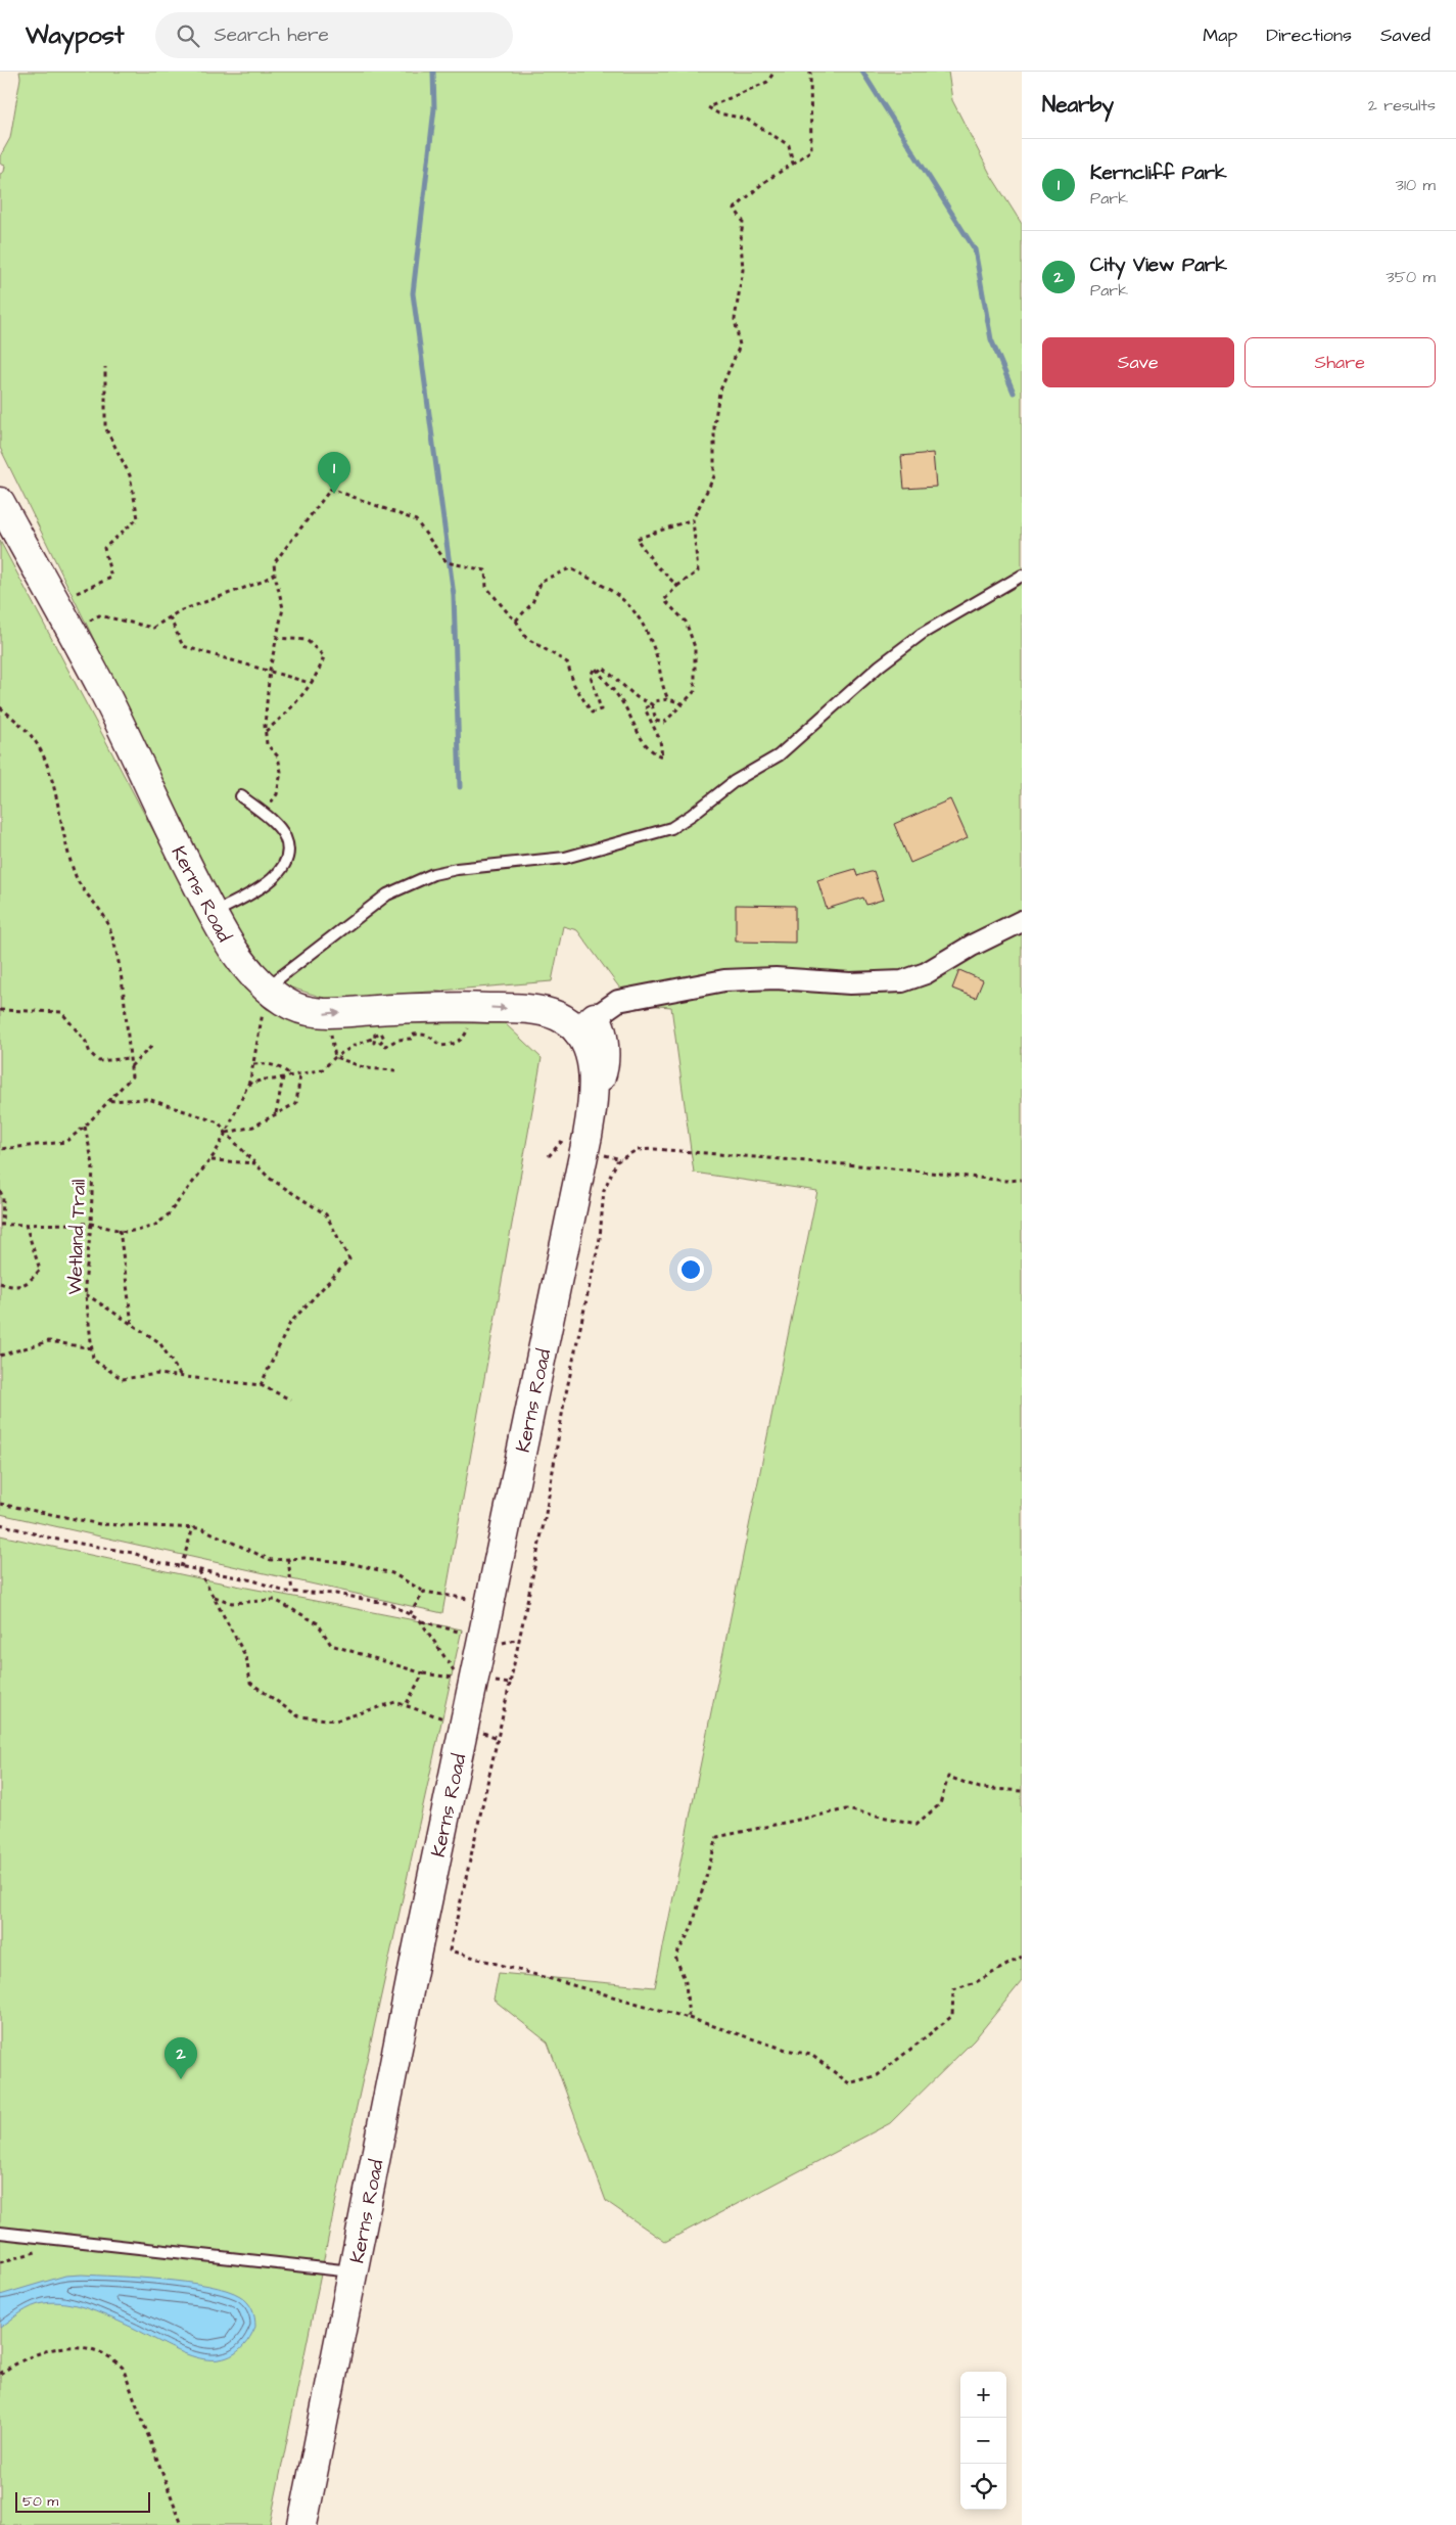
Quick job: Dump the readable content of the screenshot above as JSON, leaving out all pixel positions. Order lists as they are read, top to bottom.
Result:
{
  "streets": {
    "street": ["Kerns Road"],
    "path": ["Wetland Trail"]
  },
  "scale_bar": "50 m",
  "page": {
    "header": "Waypost",
    "search": "Search here",
    "nav": ["Map", "Directions", "Saved"],
    "heading": ["Nearby", "2 results"],
    "list": [
      {
        "mark": "1",
        "name": "Kerncliff Park",
        "note": "Park",
        "value": "310 m"
      },
      {
        "mark": "2",
        "name": "City View Park",
        "note": "Park",
        "value": "350 m"
      }
    ],
    "buttons": ["Save", "Share"],
    "pins": ["1", "2"],
    "map_buttons": ["+", "−"],
    "scale": "50 m"
  }
}
